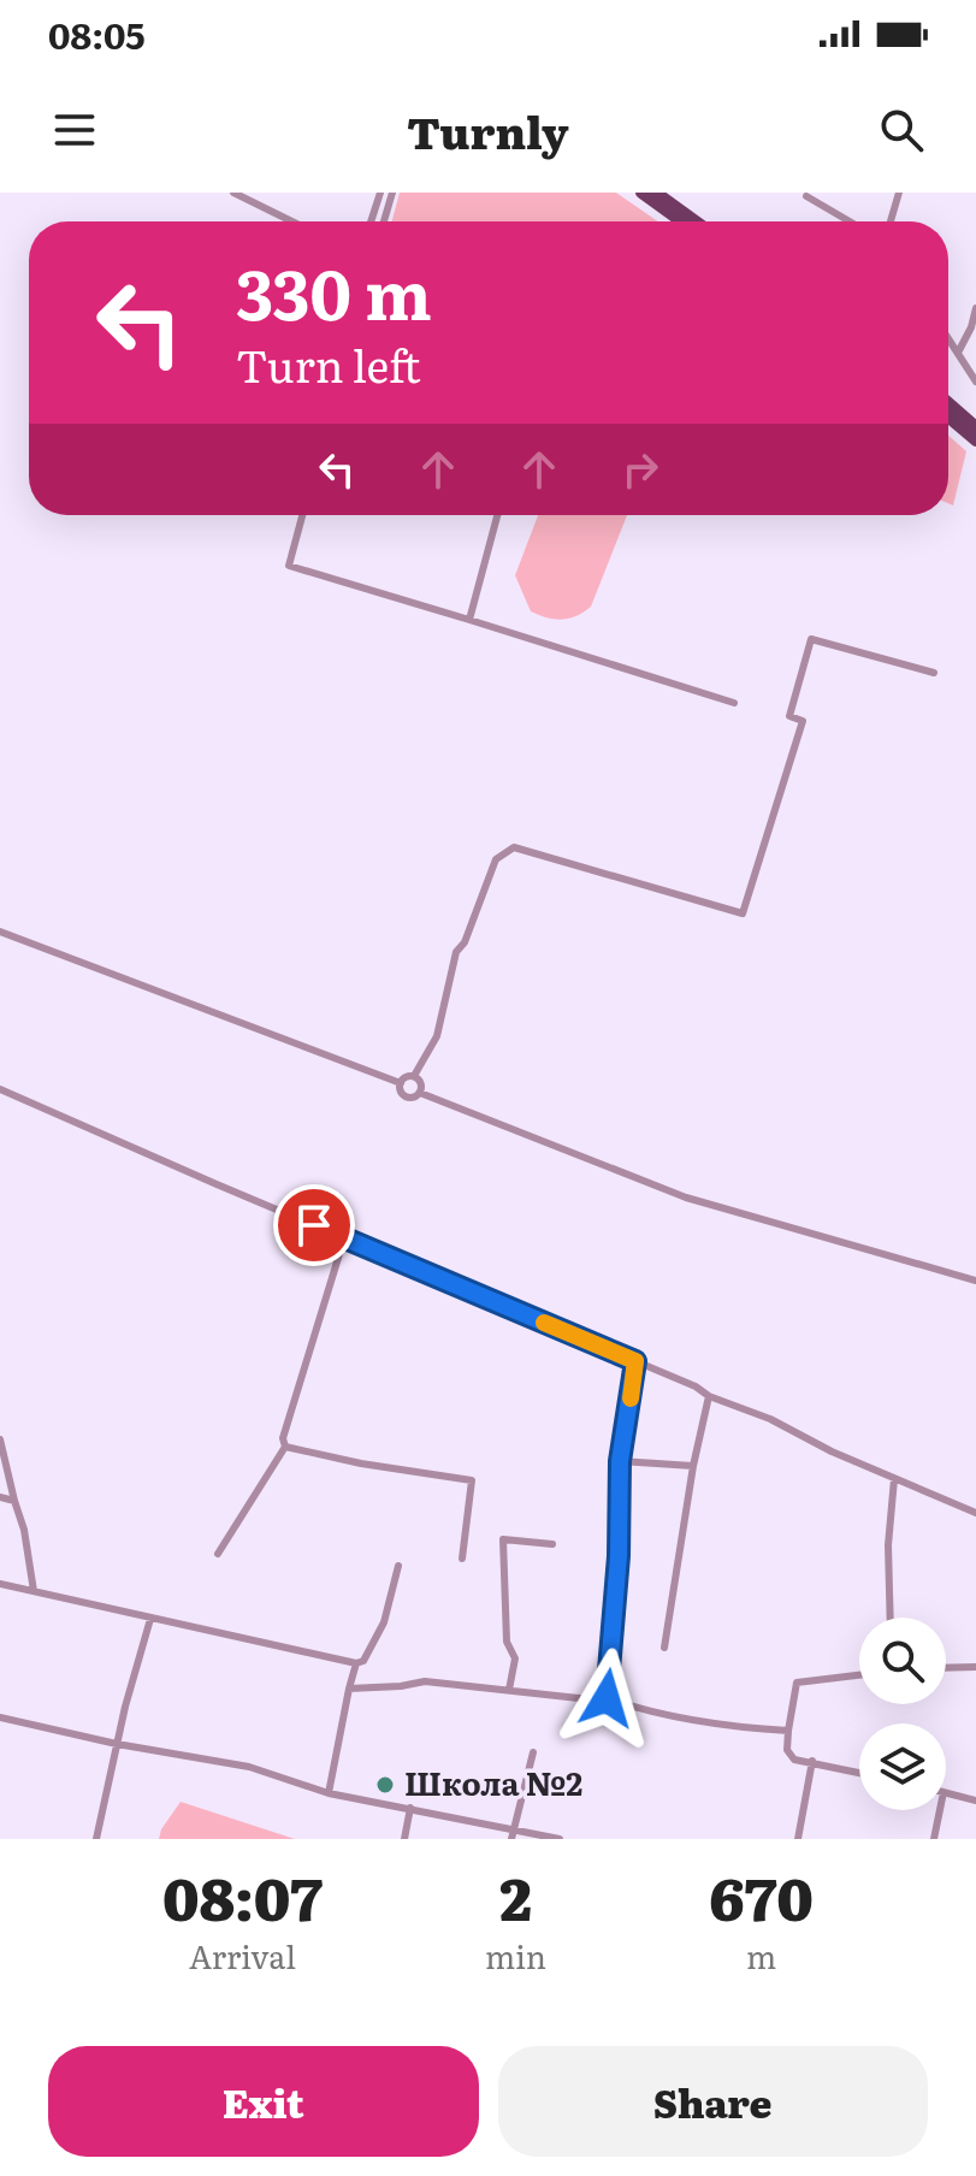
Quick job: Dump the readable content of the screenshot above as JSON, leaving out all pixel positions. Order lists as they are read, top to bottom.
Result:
{
  "places": ["Школа №2"],
  "page": {
    "status": "08:05",
    "header": "Turnly",
    "turn": ["330 m", "Turn left"],
    "eta": [
      "08:07",
      "Arrival",
      "2",
      "min",
      "670",
      "m"
    ],
    "buttons": ["Exit", "Share"]
  }
}
